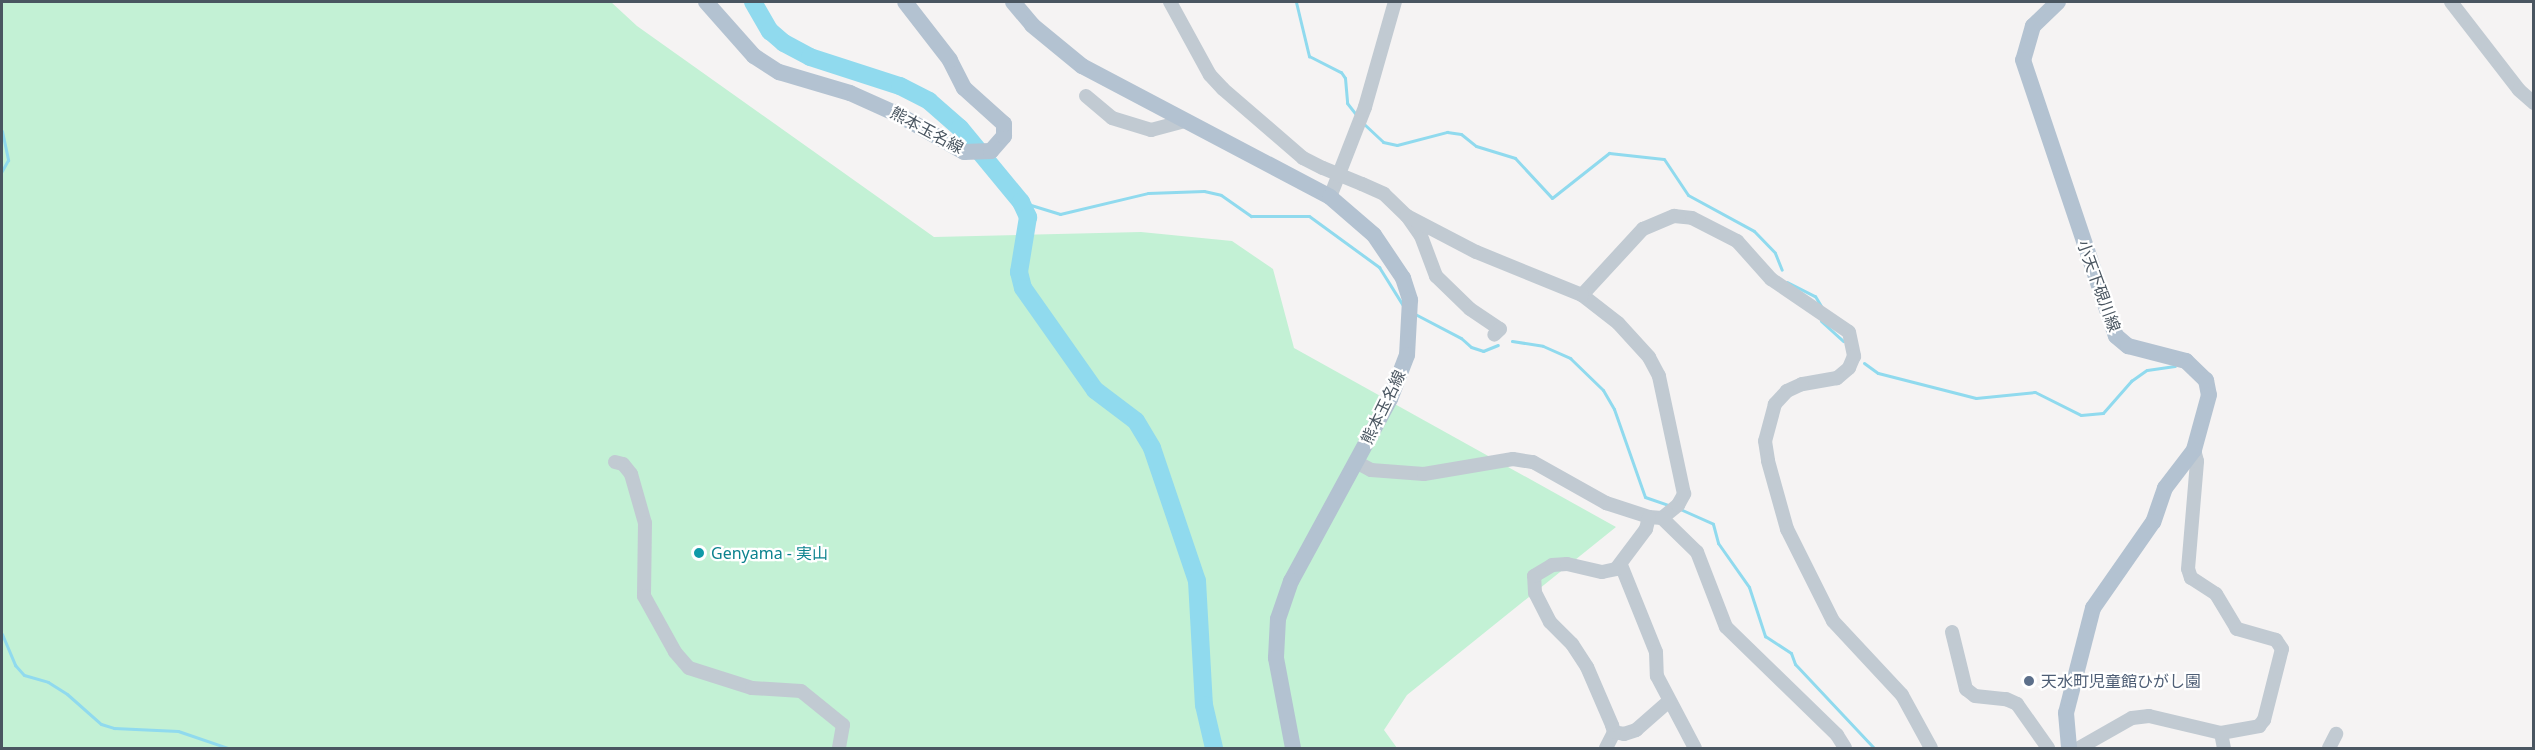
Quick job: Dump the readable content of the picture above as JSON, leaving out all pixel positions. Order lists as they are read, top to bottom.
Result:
{
  "streets": {
    "main road": ["熊本玉名線", "小天下硯川線"]
  },
  "places": ["Genyama - 実山", "天水町児童館ひがし園"]
}
